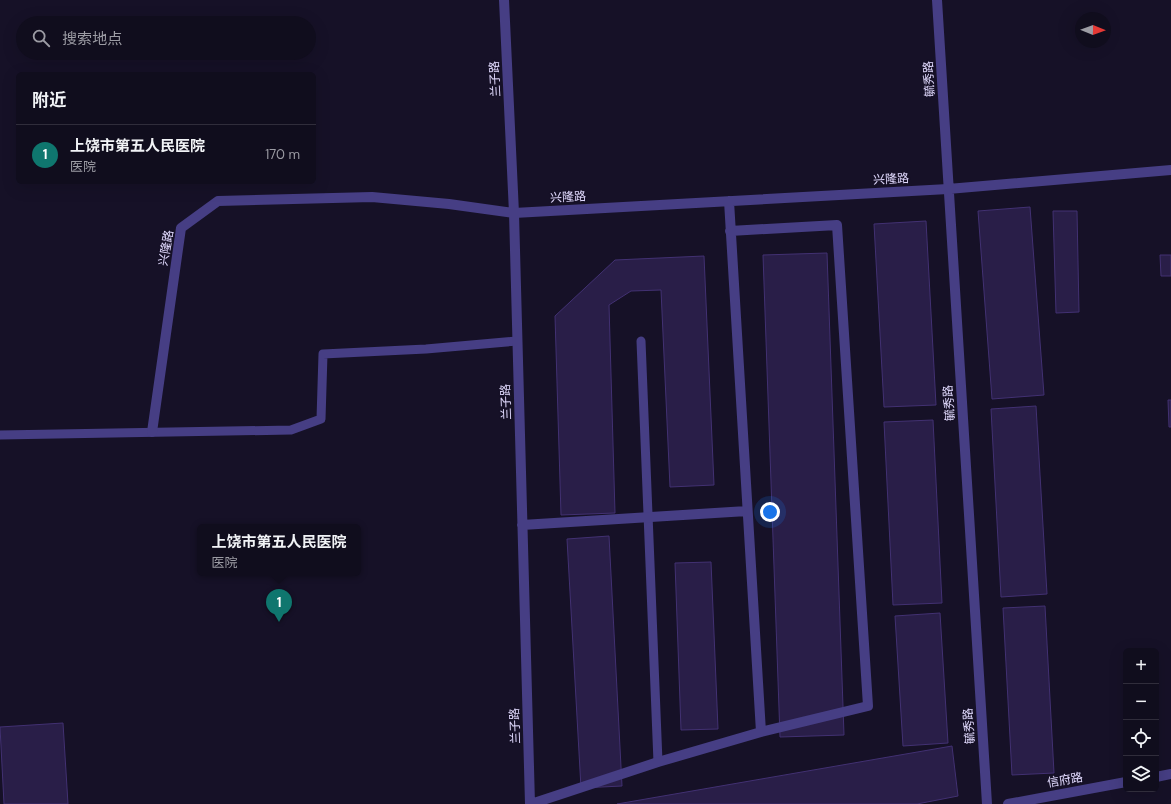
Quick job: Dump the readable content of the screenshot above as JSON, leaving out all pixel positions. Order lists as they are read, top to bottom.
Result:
{
  "streets": {
    "street": [
      "兰子路",
      "毓秀路",
      "兴隆路",
      "信府路"
    ]
  },
  "crossings": [
    ["兰子路", "兴隆路"],
    ["毓秀路", "兴隆路"]
  ],
  "north": "right",
  "page": {
    "search": "搜索地点",
    "heading": "附近",
    "list": [
      {
        "mark": "1",
        "name": "上饶市第五人民医院",
        "note": "医院",
        "value": "170 m"
      }
    ],
    "popup": ["上饶市第五人民医院", "医院"],
    "pins": "1",
    "map_buttons": ["+", "−"]
  }
}
